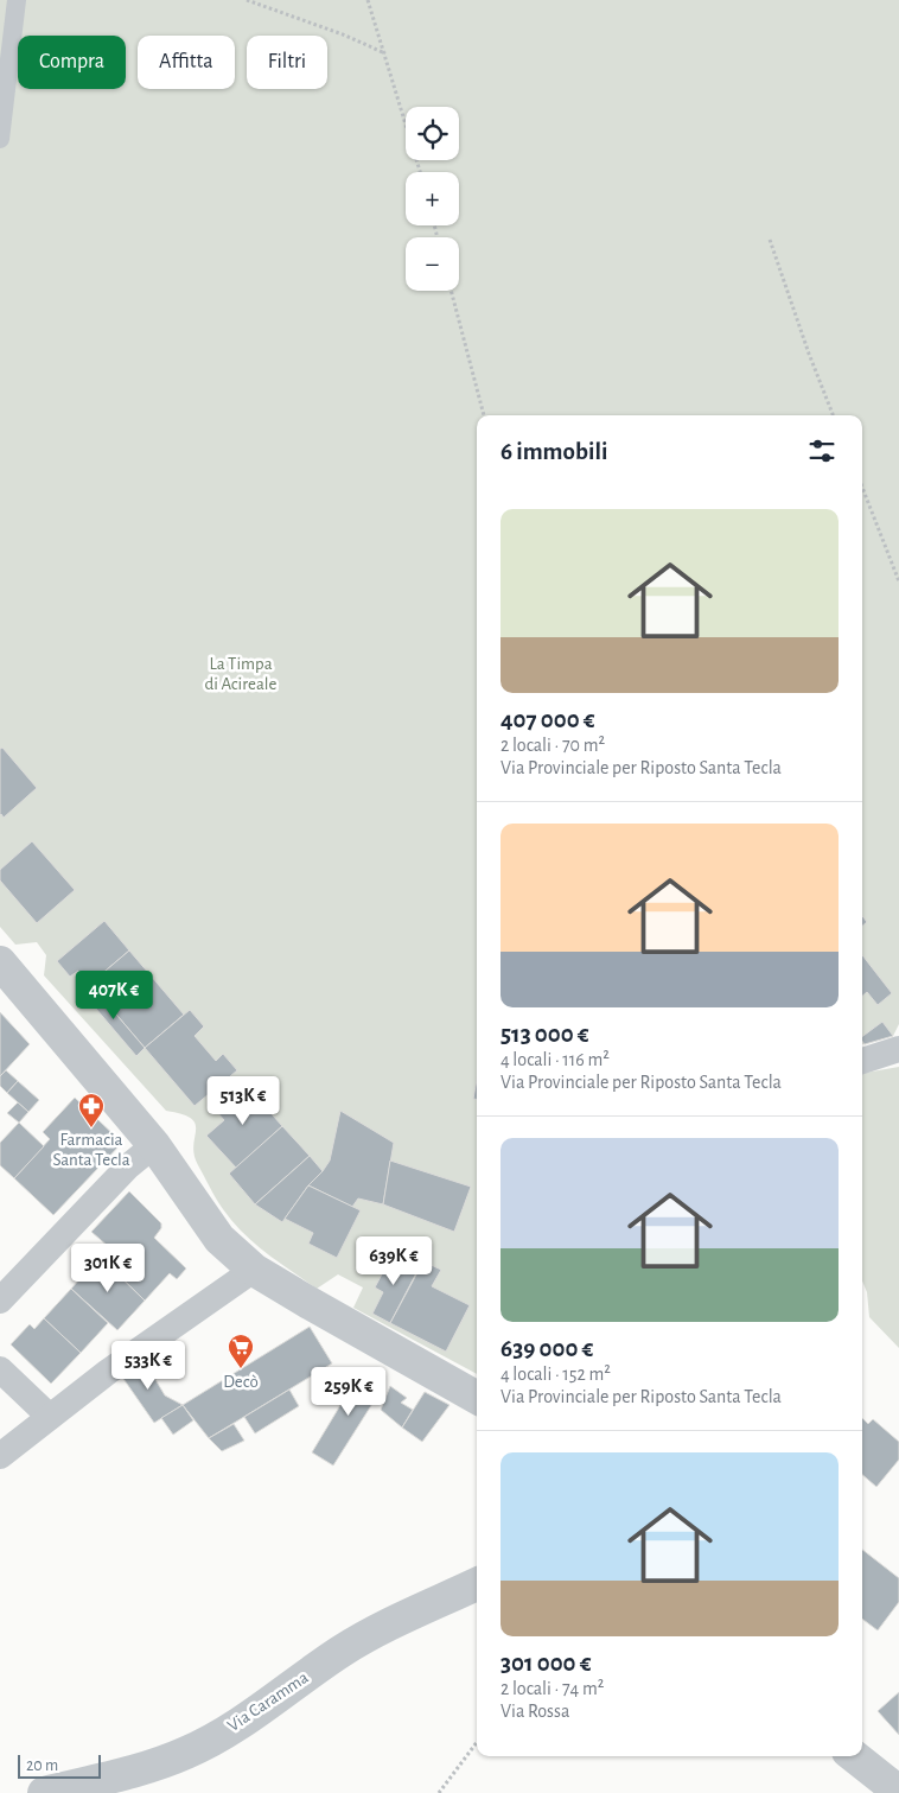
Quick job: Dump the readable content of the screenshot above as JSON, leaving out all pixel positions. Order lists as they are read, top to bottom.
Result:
{
  "streets": {
    "street": ["Via Caramma"]
  },
  "parks": ["La Timpa di Acireale"],
  "places": {
    "pharmacy": ["Farmacia Santa Tecla"],
    "supermarket": ["Decò"]
  },
  "scale_bar": "20 m",
  "page": {
    "chip": ["Compra", "Affitta", "Filtri"],
    "map_buttons": ["+", "−"],
    "heading": "6 immobili",
    "list": [
      {
        "name": "407 000 €",
        "note": "2 locali · 70 m² · Via Provinciale per Riposto Santa Tecla"
      },
      {
        "name": "513 000 €",
        "note": "4 locali · 116 m² · Via Provinciale per Riposto Santa Tecla"
      },
      {
        "name": "639 000 €",
        "note": "4 locali · 152 m² · Via Provinciale per Riposto Santa Tecla"
      },
      {
        "name": "301 000 €",
        "note": "2 locali · 74 m² · Via Rossa"
      }
    ],
    "price": [
      "407K €",
      "513K €",
      "639K €",
      "301K €",
      "533K €",
      "259K €"
    ],
    "scale": "20 m"
  }
}
